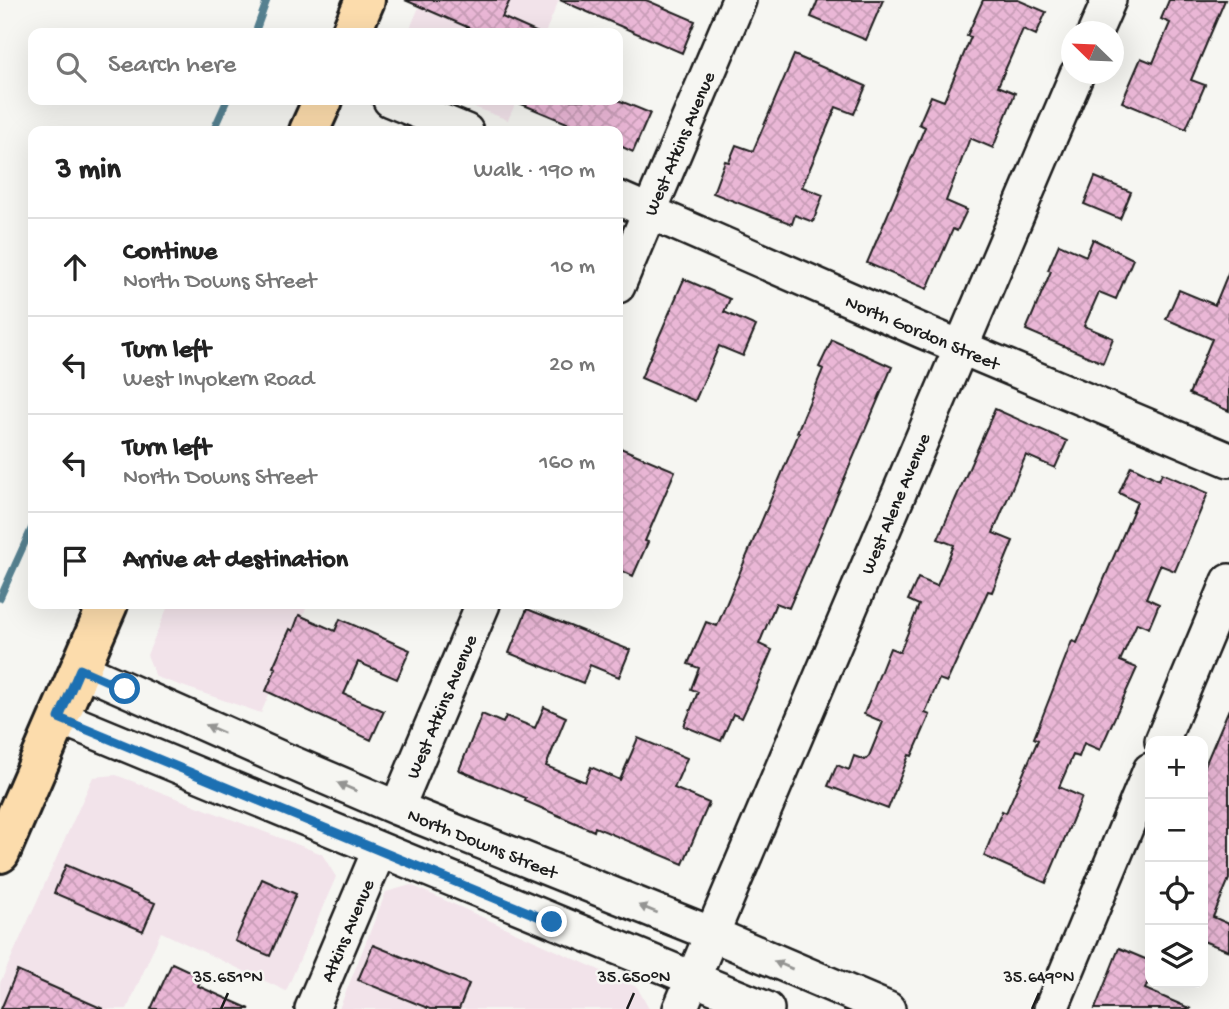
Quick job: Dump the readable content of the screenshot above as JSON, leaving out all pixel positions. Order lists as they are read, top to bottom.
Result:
{
  "streets": {
    "street": [
      "West Atkins Avenue",
      "North Gordon Street",
      "West Alene Avenue",
      "North Downs Street",
      "Atkins Avenue"
    ]
  },
  "crossings": [
    ["West Atkins Avenue", "North Gordon Street"],
    ["West Atkins Avenue", "North Downs Street"],
    ["North Gordon Street", "West Alene Avenue"],
    ["West Alene Avenue", "North Downs Street"]
  ],
  "north": "top left",
  "page": {
    "search": "Search here",
    "heading": ["3 min", "Walk · 190 m"],
    "list": [
      ["Continue", "North Downs Street", "10 m"],
      ["Turn left", "West Inyokern Road", "20 m"],
      ["Turn left", "North Downs Street", "160 m"],
      "Arrive at destination"
    ],
    "map_buttons": ["+", "−"]
  },
  "coordinates": ["35.651°N", "35.650°N", "35.649°N"]
}
